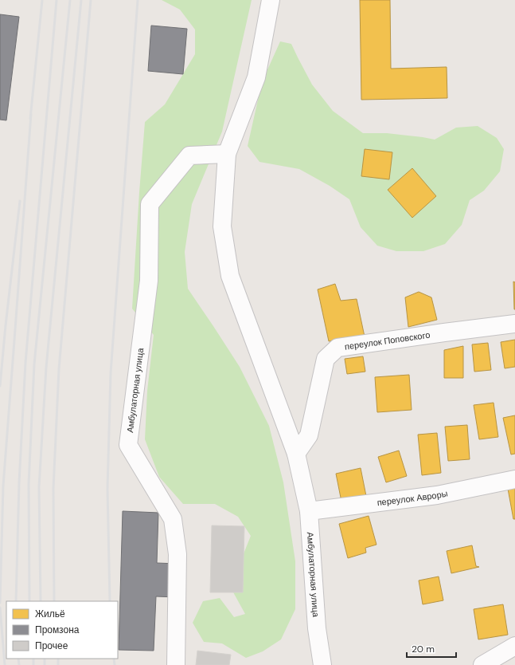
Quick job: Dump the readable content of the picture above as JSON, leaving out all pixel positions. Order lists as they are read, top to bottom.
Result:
{
  "streets": {
    "street": ["переулок Поповского", "Амбулаторная улица", "переулок Авроры"]
  },
  "crossings": [
    ["переулок Поповского", "Амбулаторная улица"],
    ["Амбулаторная улица", "переулок Авроры"]
  ],
  "legend": ["Жильё", "Промзона", "Прочее"],
  "scale_bar": "20 m"
}
